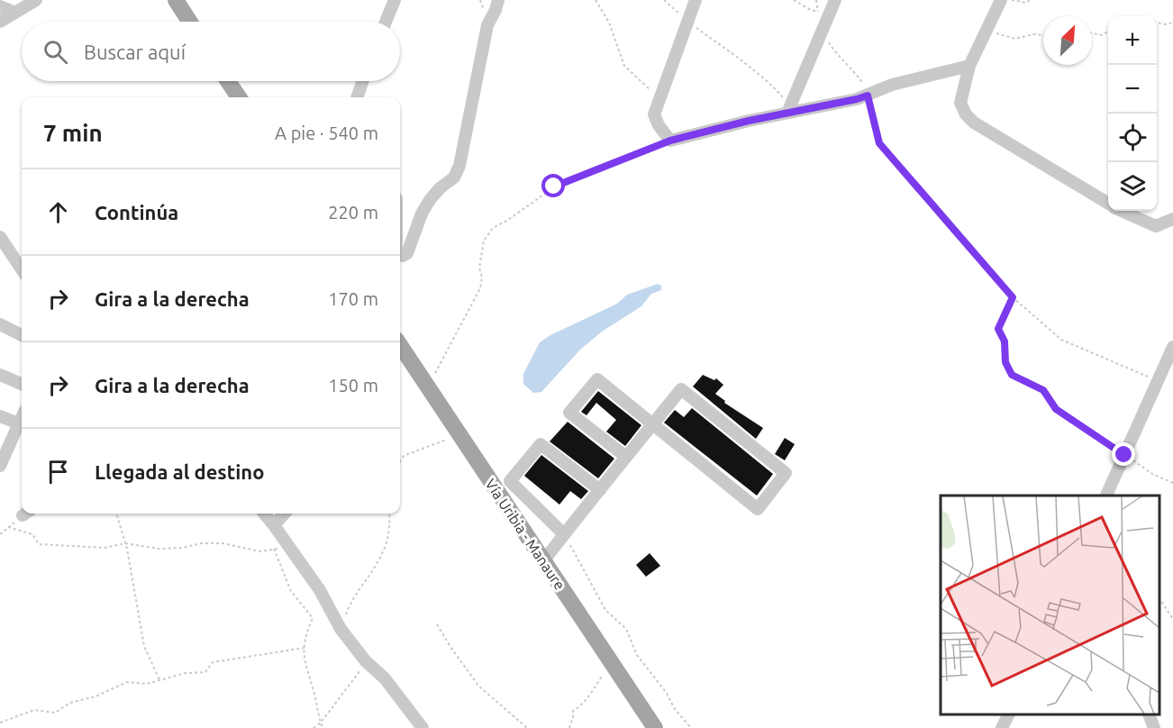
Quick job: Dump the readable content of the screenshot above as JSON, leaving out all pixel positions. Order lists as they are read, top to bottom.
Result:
{
  "streets": {
    "main road": ["Vía Uribia - Manaure"]
  },
  "north": "top right",
  "page": {
    "map_buttons": ["+", "−"],
    "search": "Buscar aquí",
    "heading": ["7 min", "A pie · 540 m"],
    "list": [
      ["Continúa", "220 m"],
      ["Gira a la derecha", "170 m"],
      ["Gira a la derecha", "150 m"],
      "Llegada al destino"
    ]
  }
}
